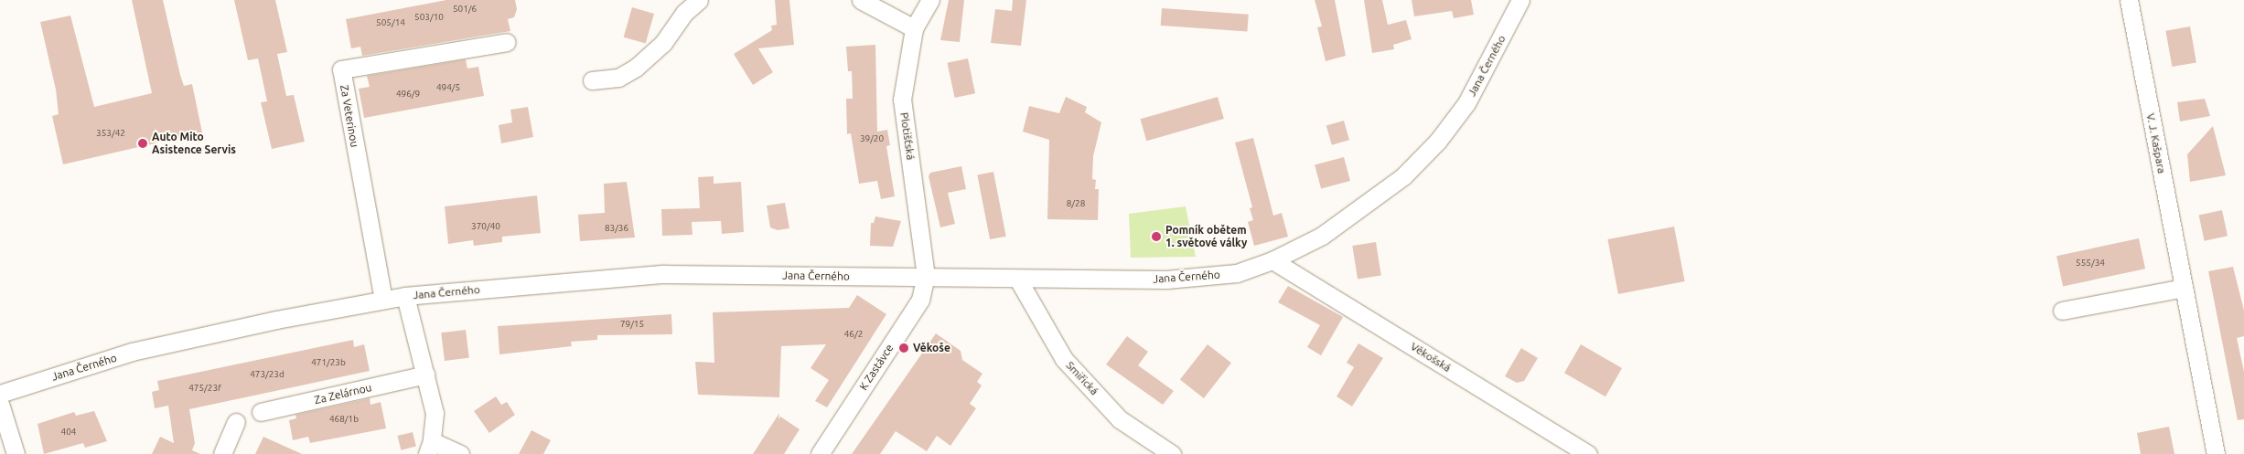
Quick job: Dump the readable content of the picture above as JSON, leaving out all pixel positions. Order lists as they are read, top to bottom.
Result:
{
  "streets": {
    "street": [
      "Jana Černého",
      "Za Veterinou",
      "Plotišťská",
      "V. J. Kašpara",
      "Věkošská",
      "K Zastávce",
      "Smiřická",
      "Za Zelárnou"
    ]
  },
  "crossings": [
    ["Jana Černého", "Za Veterinou"],
    ["Jana Černého", "Plotišťská"],
    ["Jana Černého", "Věkošská"],
    ["Jana Černého", "K Zastávce"],
    ["Jana Černého", "Smiřická"],
    ["Plotišťská", "K Zastávce"]
  ],
  "places": ["Auto Mito Asistence Servis", "Pomník obětem 1. světové války", "Věkoše"],
  "house_numbers": [
    "501/6",
    "503/10",
    "505/14",
    "494/5",
    "496/9",
    "353/42",
    "39/20",
    "8/28",
    "370/40",
    "83/36",
    "555/34",
    "79/15",
    "46/2",
    "471/23b",
    "473/23d",
    "475/23f",
    "468/1b",
    "404"
  ]
}
